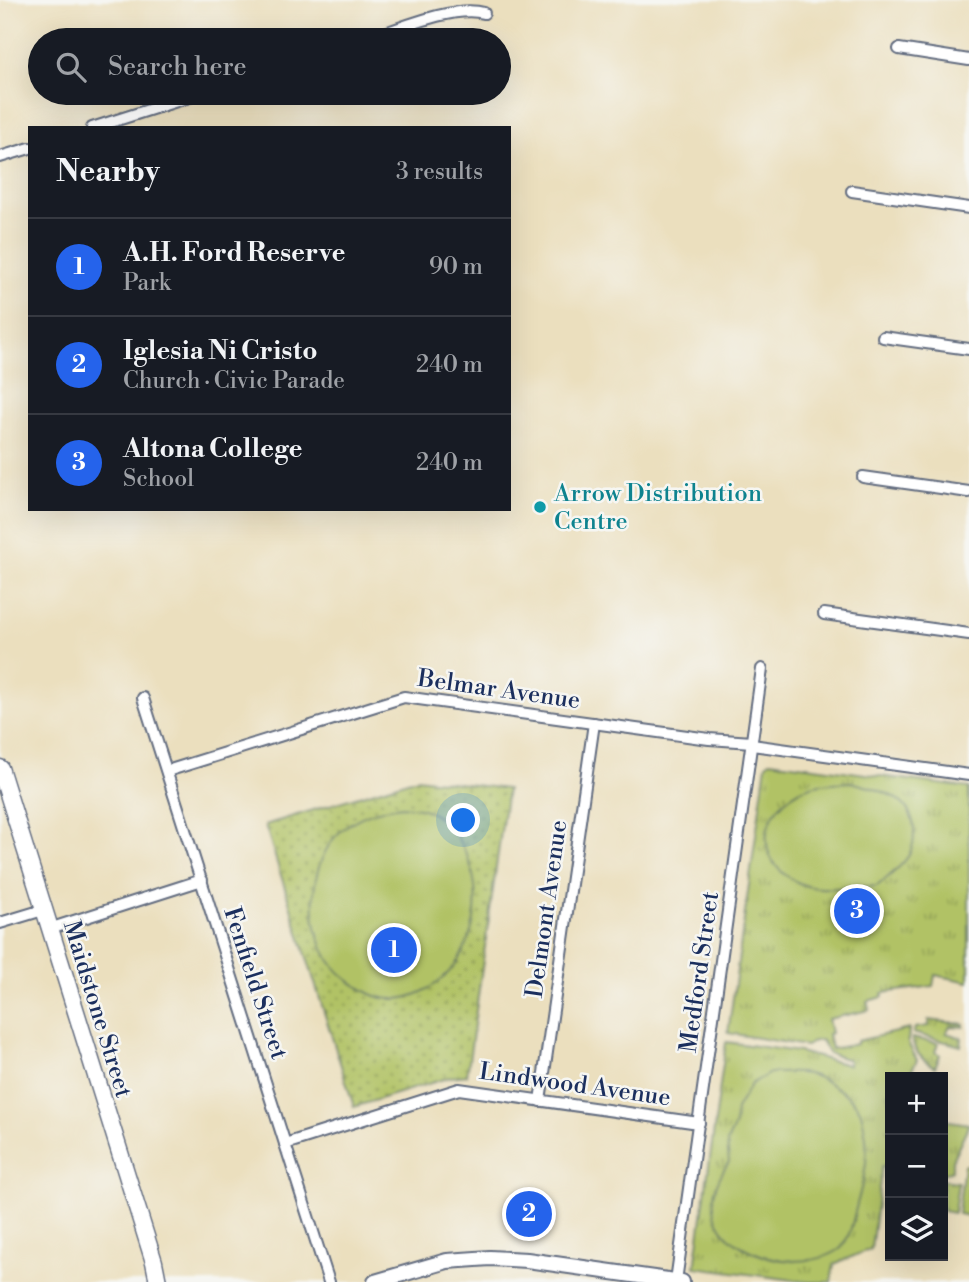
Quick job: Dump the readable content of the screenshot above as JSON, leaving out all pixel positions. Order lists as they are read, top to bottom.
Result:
{
  "streets": {
    "main road": ["Maidstone Street"],
    "street": [
      "Belmar Avenue",
      "Delmont Avenue",
      "Medford Street",
      "Fenfield Street",
      "Lindwood Avenue"
    ]
  },
  "crossings": [
    ["Belmar Avenue", "Delmont Avenue"],
    ["Belmar Avenue", "Medford Street"],
    ["Belmar Avenue", "Fenfield Street"],
    ["Delmont Avenue", "Lindwood Avenue"],
    ["Medford Street", "Lindwood Avenue"],
    ["Fenfield Street", "Lindwood Avenue"]
  ],
  "places": ["Arrow Distribution Centre"],
  "page": {
    "search": "Search here",
    "heading": ["Nearby", "3 results"],
    "list": [
      {
        "mark": "1",
        "name": "A.H. Ford Reserve",
        "note": "Park",
        "value": "90 m"
      },
      {
        "mark": "2",
        "name": "Iglesia Ni Cristo",
        "note": "Church · Civic Parade",
        "value": "240 m"
      },
      {
        "mark": "3",
        "name": "Altona College",
        "note": "School",
        "value": "240 m"
      }
    ],
    "pins": ["3", "1", "2"],
    "map_buttons": ["+", "−"]
  }
}
